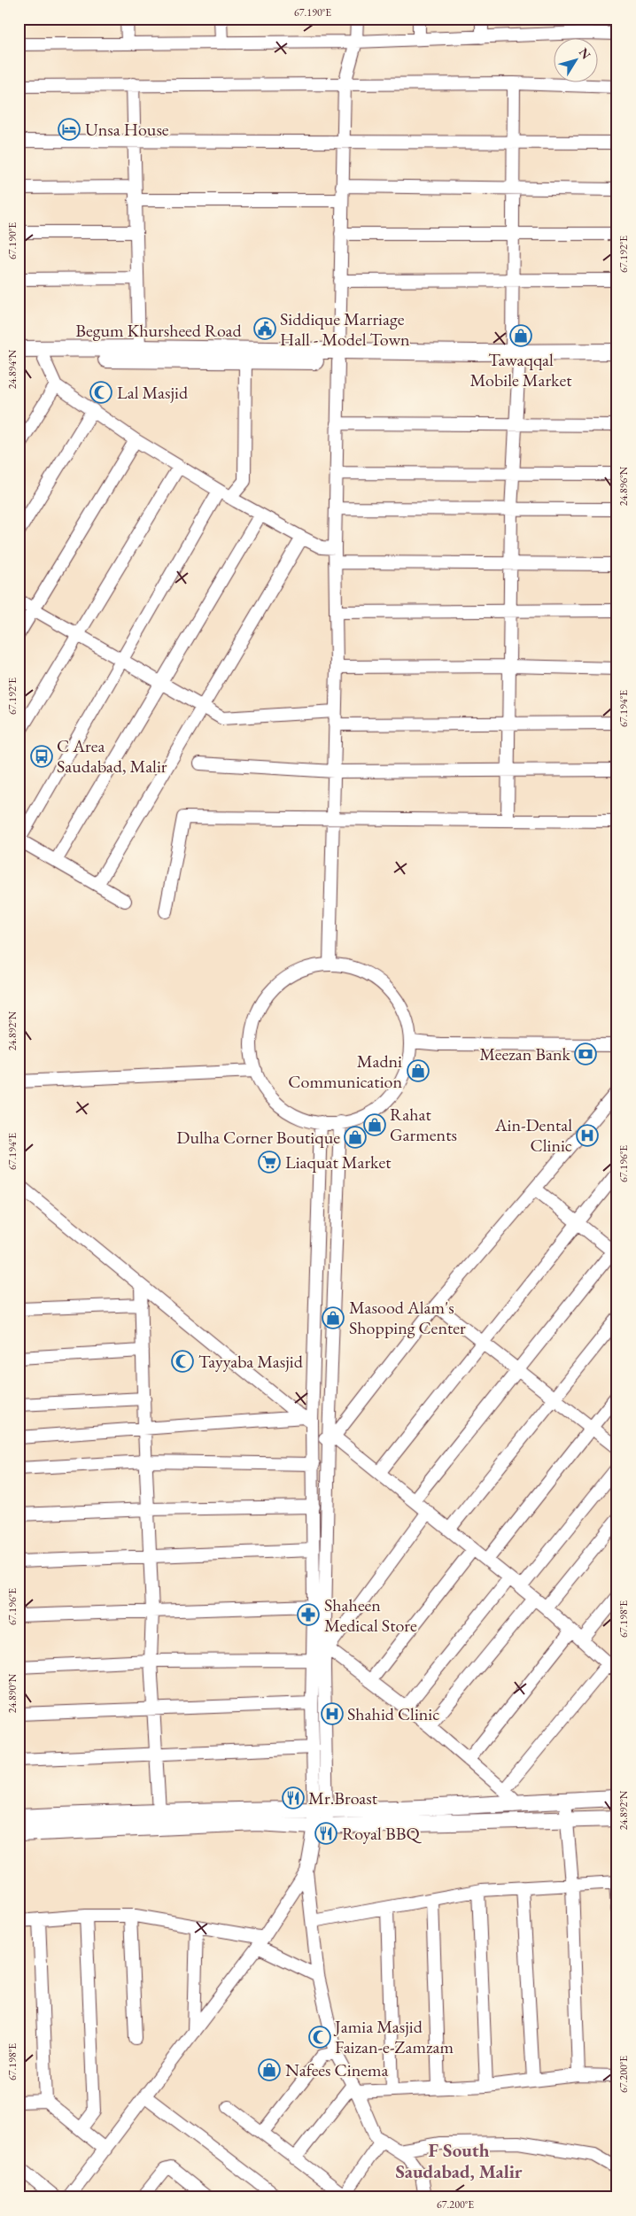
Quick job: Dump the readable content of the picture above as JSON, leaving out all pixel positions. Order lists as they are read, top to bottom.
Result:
{
  "streets": {
    "main road": ["Begum Khursheed Road"]
  },
  "districts": ["F South Saudabad, Malir"],
  "places": {
    "hotel": ["Unsa House"],
    "public building": ["Siddique Marriage Hall - Model Town"],
    "shop": [
      "Tawaqqal Mobile Market",
      "Madni Communication",
      "Rahat Garments",
      "Dulha Corner Boutique",
      "Masood Alam's Shopping Center",
      "Nafees Cinema"
    ],
    "mosque": ["Lal Masjid", "Tayyaba Masjid", "Jamia Masjid Faizan-e-Zamzam"],
    "bus stop": ["C Area Saudabad, Malir"],
    "bank": ["Meezan Bank"],
    "hospital": ["Ain-Dental Clinic", "Shahid Clinic"],
    "supermarket": ["Liaquat Market"],
    "pharmacy": ["Shaheen Medical Store"],
    "restaurant": ["Mr.Broast", "Royal BBQ"]
  },
  "north": "top right",
  "coordinates": [
    "67.190°E",
    "67.192°E",
    "24.894°N",
    "24.896°N",
    "67.194°E",
    "24.892°N",
    "67.196°E",
    "67.198°E",
    "24.890°N",
    "67.200°E"
  ]
}
